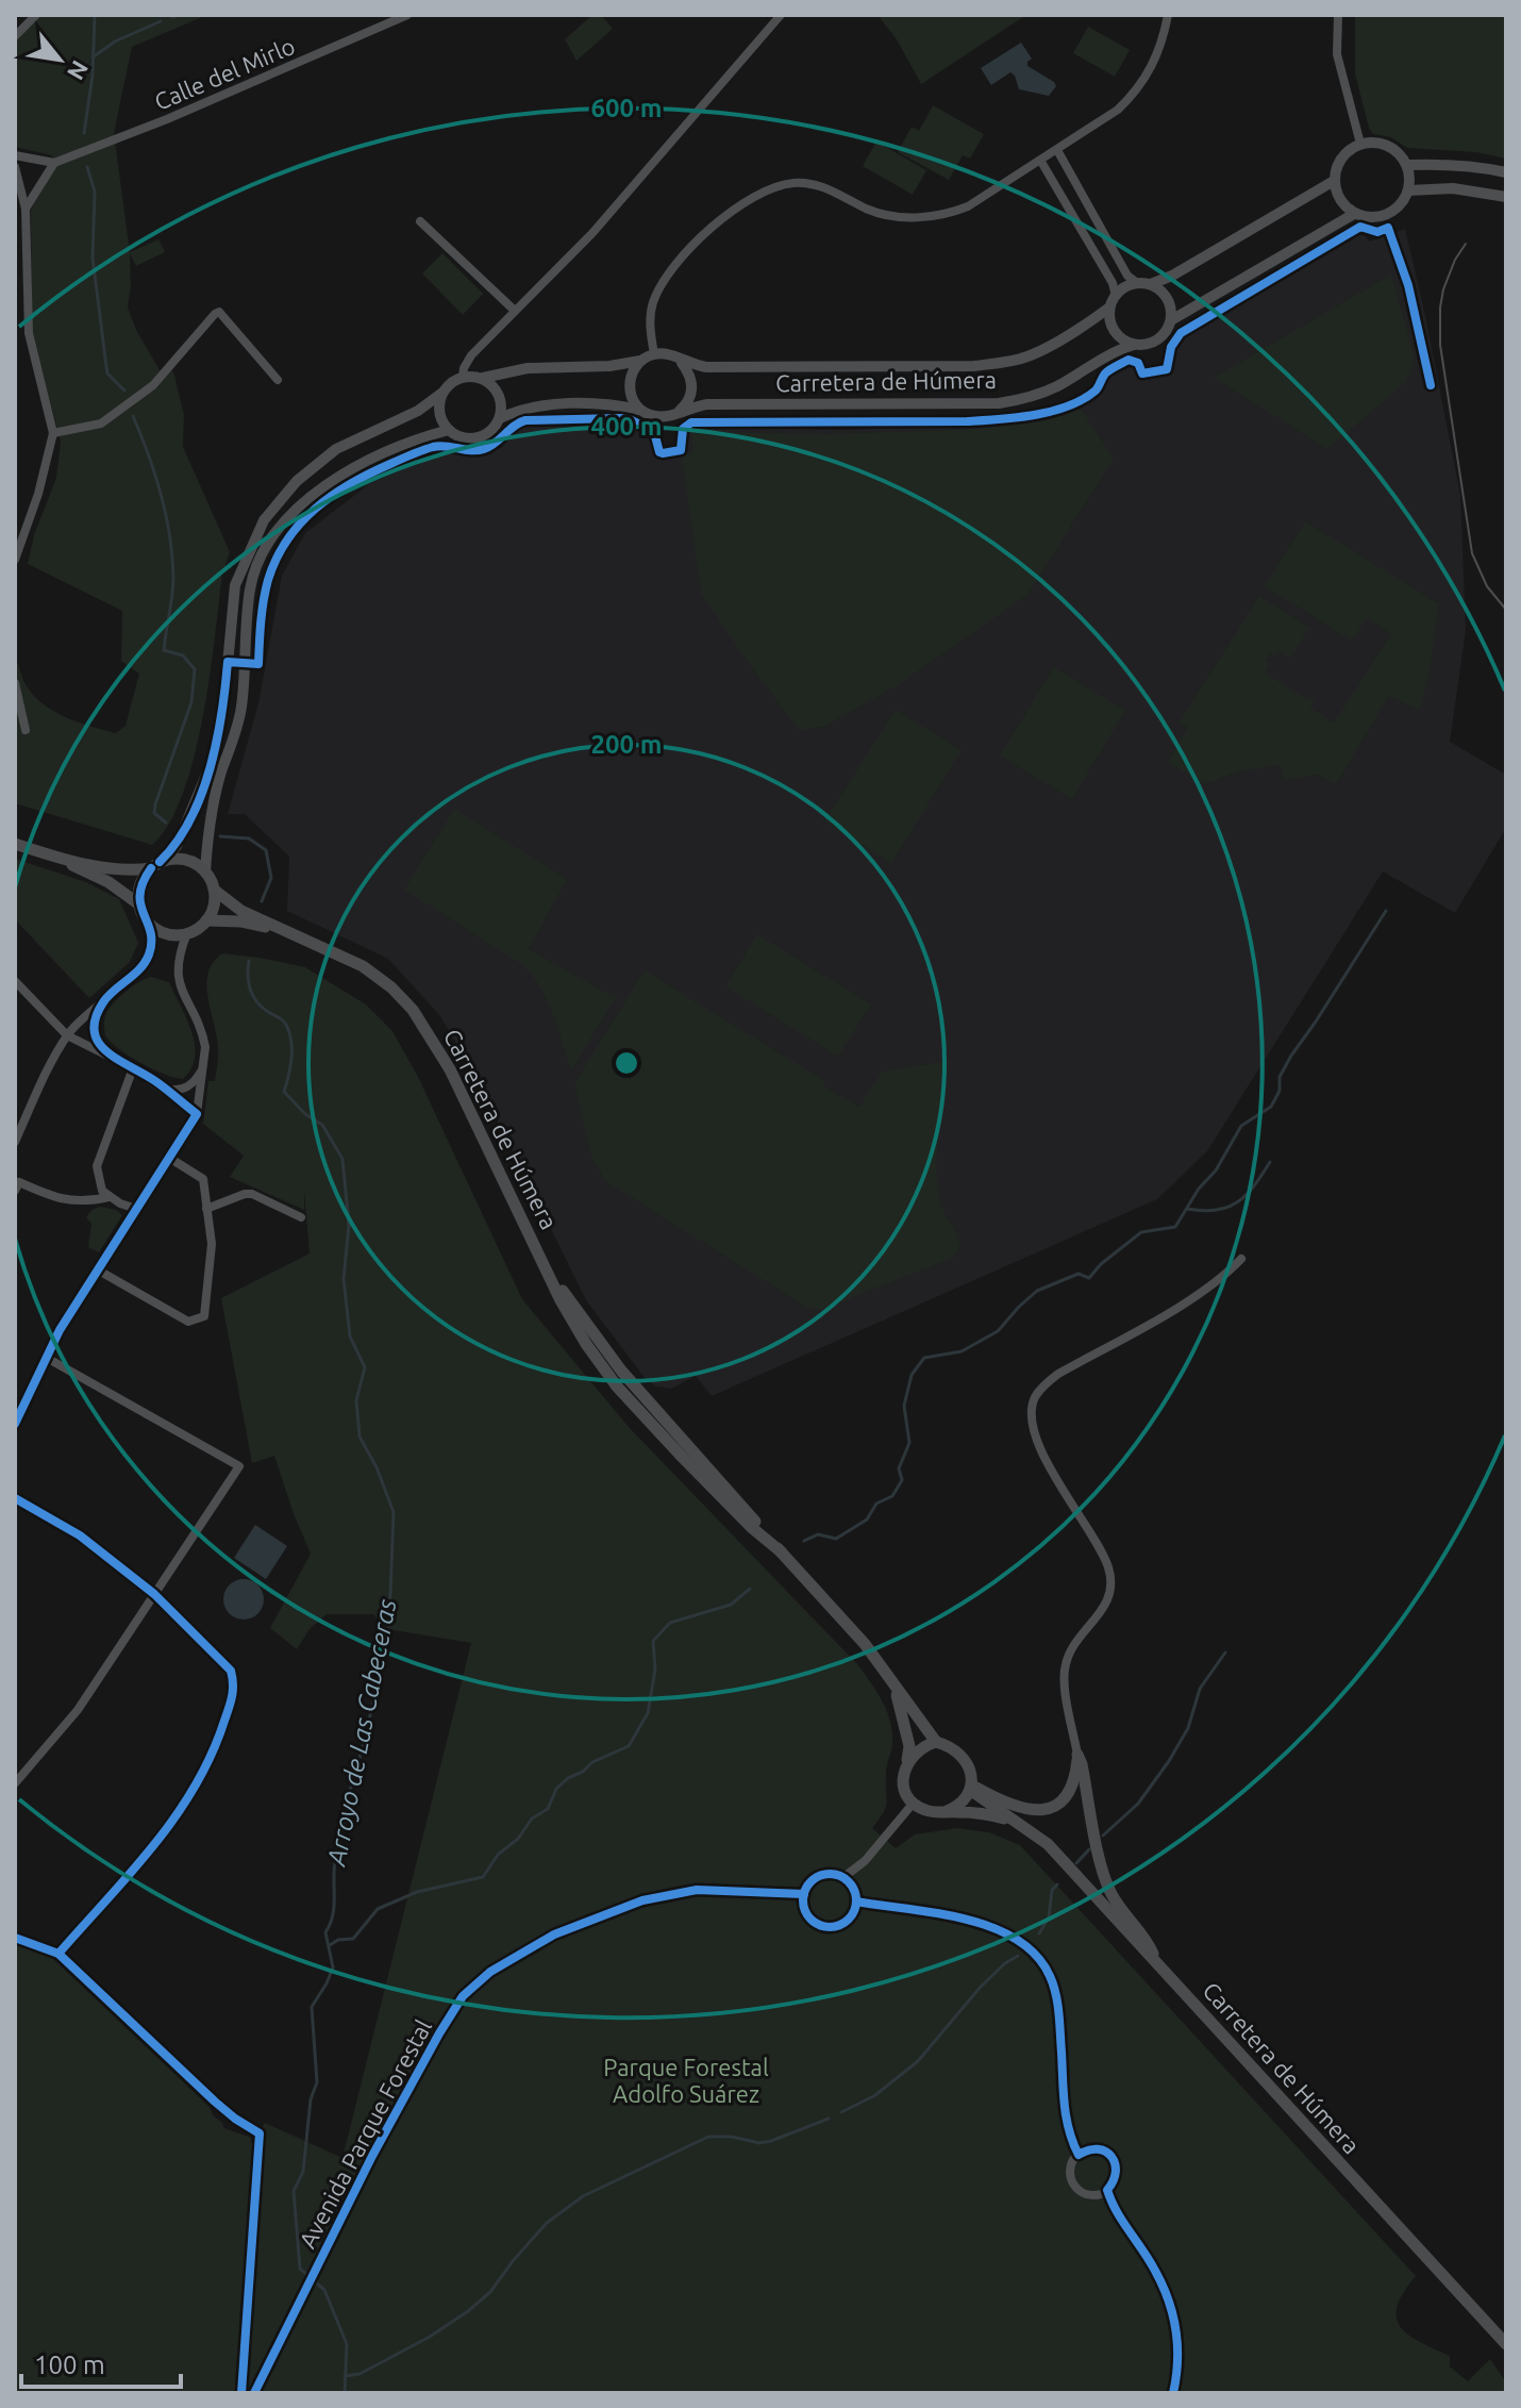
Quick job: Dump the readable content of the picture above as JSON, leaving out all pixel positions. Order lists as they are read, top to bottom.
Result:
{
  "streets": {
    "main road": ["Carretera de Húmera"],
    "street": ["Calle del Mirlo", "Avenida Parque Forestal"]
  },
  "crossings": [
    ["Carretera de Húmera", "Avenida Parque Forestal"]
  ],
  "water": ["Arroyo de Las Cabeceras"],
  "parks": ["Parque Forestal Adolfo Suárez"],
  "scale_bar": "100 m",
  "north": "bottom right",
  "rings": ["600 m", "400 m", "200 m"]
}
